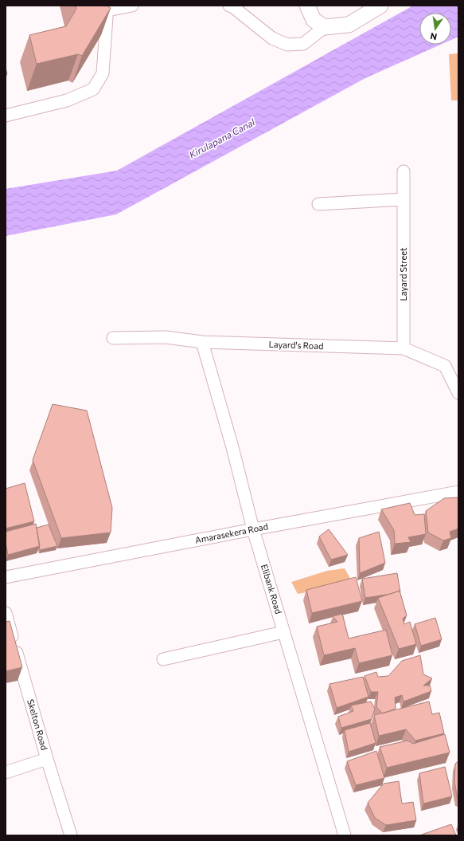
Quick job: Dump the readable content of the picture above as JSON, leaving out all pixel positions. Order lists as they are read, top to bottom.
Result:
{
  "streets": {
    "street": [
      "Layard Street",
      "Layard's Road",
      "Amarasekera Road",
      "Elibank Road",
      "Skelton Road"
    ]
  },
  "crossings": [
    ["Layard Street", "Layard's Road"],
    ["Layard's Road", "Elibank Road"],
    ["Amarasekera Road", "Elibank Road"]
  ],
  "water": ["Kirulapana Canal"],
  "north": "bottom"
}
